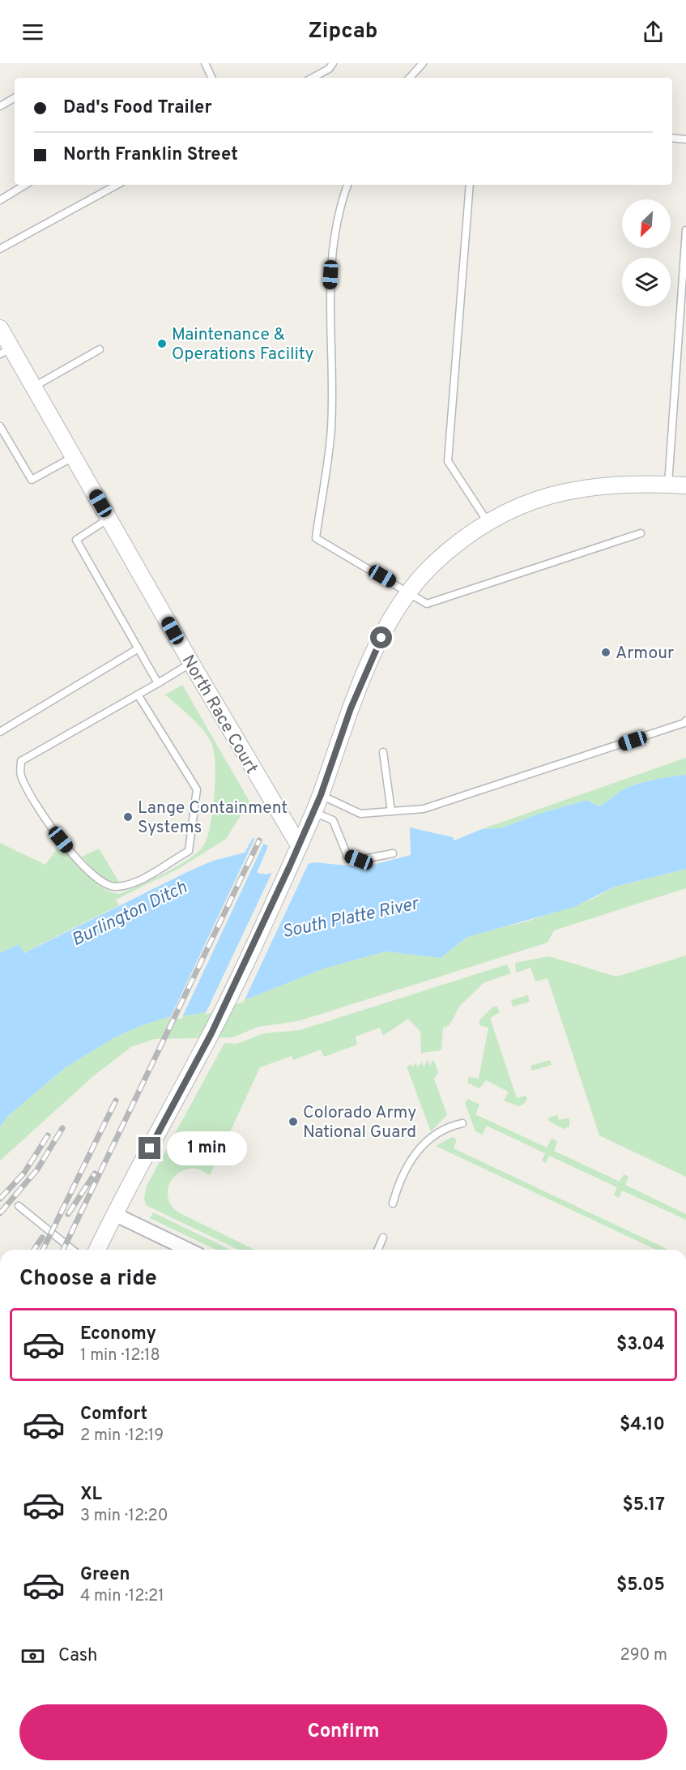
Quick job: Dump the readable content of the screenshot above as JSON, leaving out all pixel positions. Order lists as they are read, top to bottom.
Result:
{
  "streets": {
    "street": ["North Race Court"]
  },
  "water": ["Burlington Ditch", "South Platte River"],
  "places": [
    "Maintenance & Operations Facility",
    "Armour",
    "Lange Containment Systems",
    "Colorado Army National Guard"
  ],
  "north": "bottom left",
  "page": {
    "header": "Zipcab",
    "banner": ["Dad's Food Trailer", "North Franklin Street"],
    "bubble": "1 min",
    "heading": "Choose a ride",
    "list": [
      {
        "name": "Economy",
        "note": "1 min · 12:18",
        "value": "$3.04"
      },
      {
        "name": "Comfort",
        "note": "2 min · 12:19",
        "value": "$4.10"
      },
      {
        "name": "XL",
        "note": "3 min · 12:20",
        "value": "$5.17"
      },
      {
        "name": "Green",
        "note": "4 min · 12:21",
        "value": "$5.05"
      }
    ],
    "pay": ["Cash", "290 m"],
    "buttons": "Confirm"
  }
}
